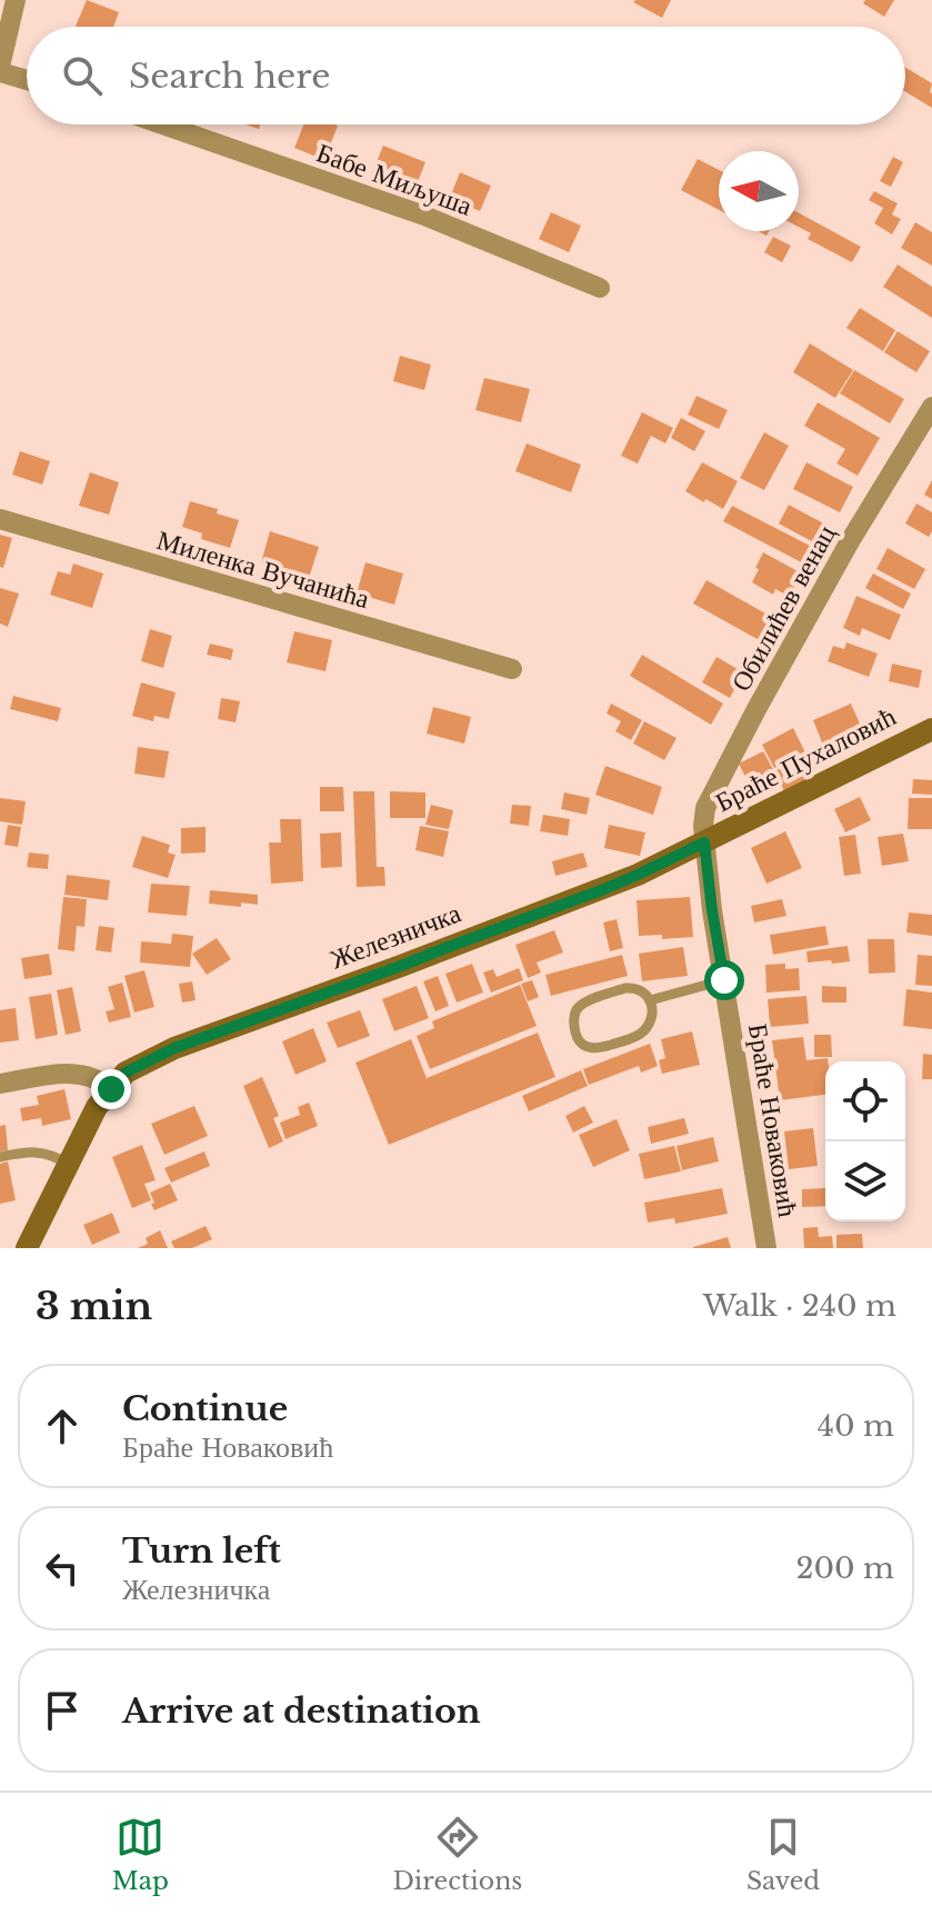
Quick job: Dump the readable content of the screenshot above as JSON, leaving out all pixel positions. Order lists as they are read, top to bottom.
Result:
{
  "streets": {
    "main road": ["Браће Пухаловић", "Железничка"],
    "street": [
      "Бабе Миљуша",
      "Миленка Вучанића",
      "Обилићев венац",
      "Браће Новаковић"
    ]
  },
  "crossings": [
    ["Обилићев венац", "Браће Пухаловић"],
    ["Обилићев венац", "Железничка"],
    ["Обилићев венац", "Браће Новаковић"],
    ["Браће Пухаловић", "Железничка"],
    ["Браће Пухаловић", "Браће Новаковић"],
    ["Железничка", "Браће Новаковић"]
  ],
  "north": "left",
  "page": {
    "search": "Search here",
    "heading": ["3 min", "Walk · 240 m"],
    "list": [
      ["Continue", "Браће Новаковић", "40 m"],
      ["Turn left", "Железничка", "200 m"],
      "Arrive at destination"
    ],
    "nav": ["Map", "Directions", "Saved"]
  }
}
